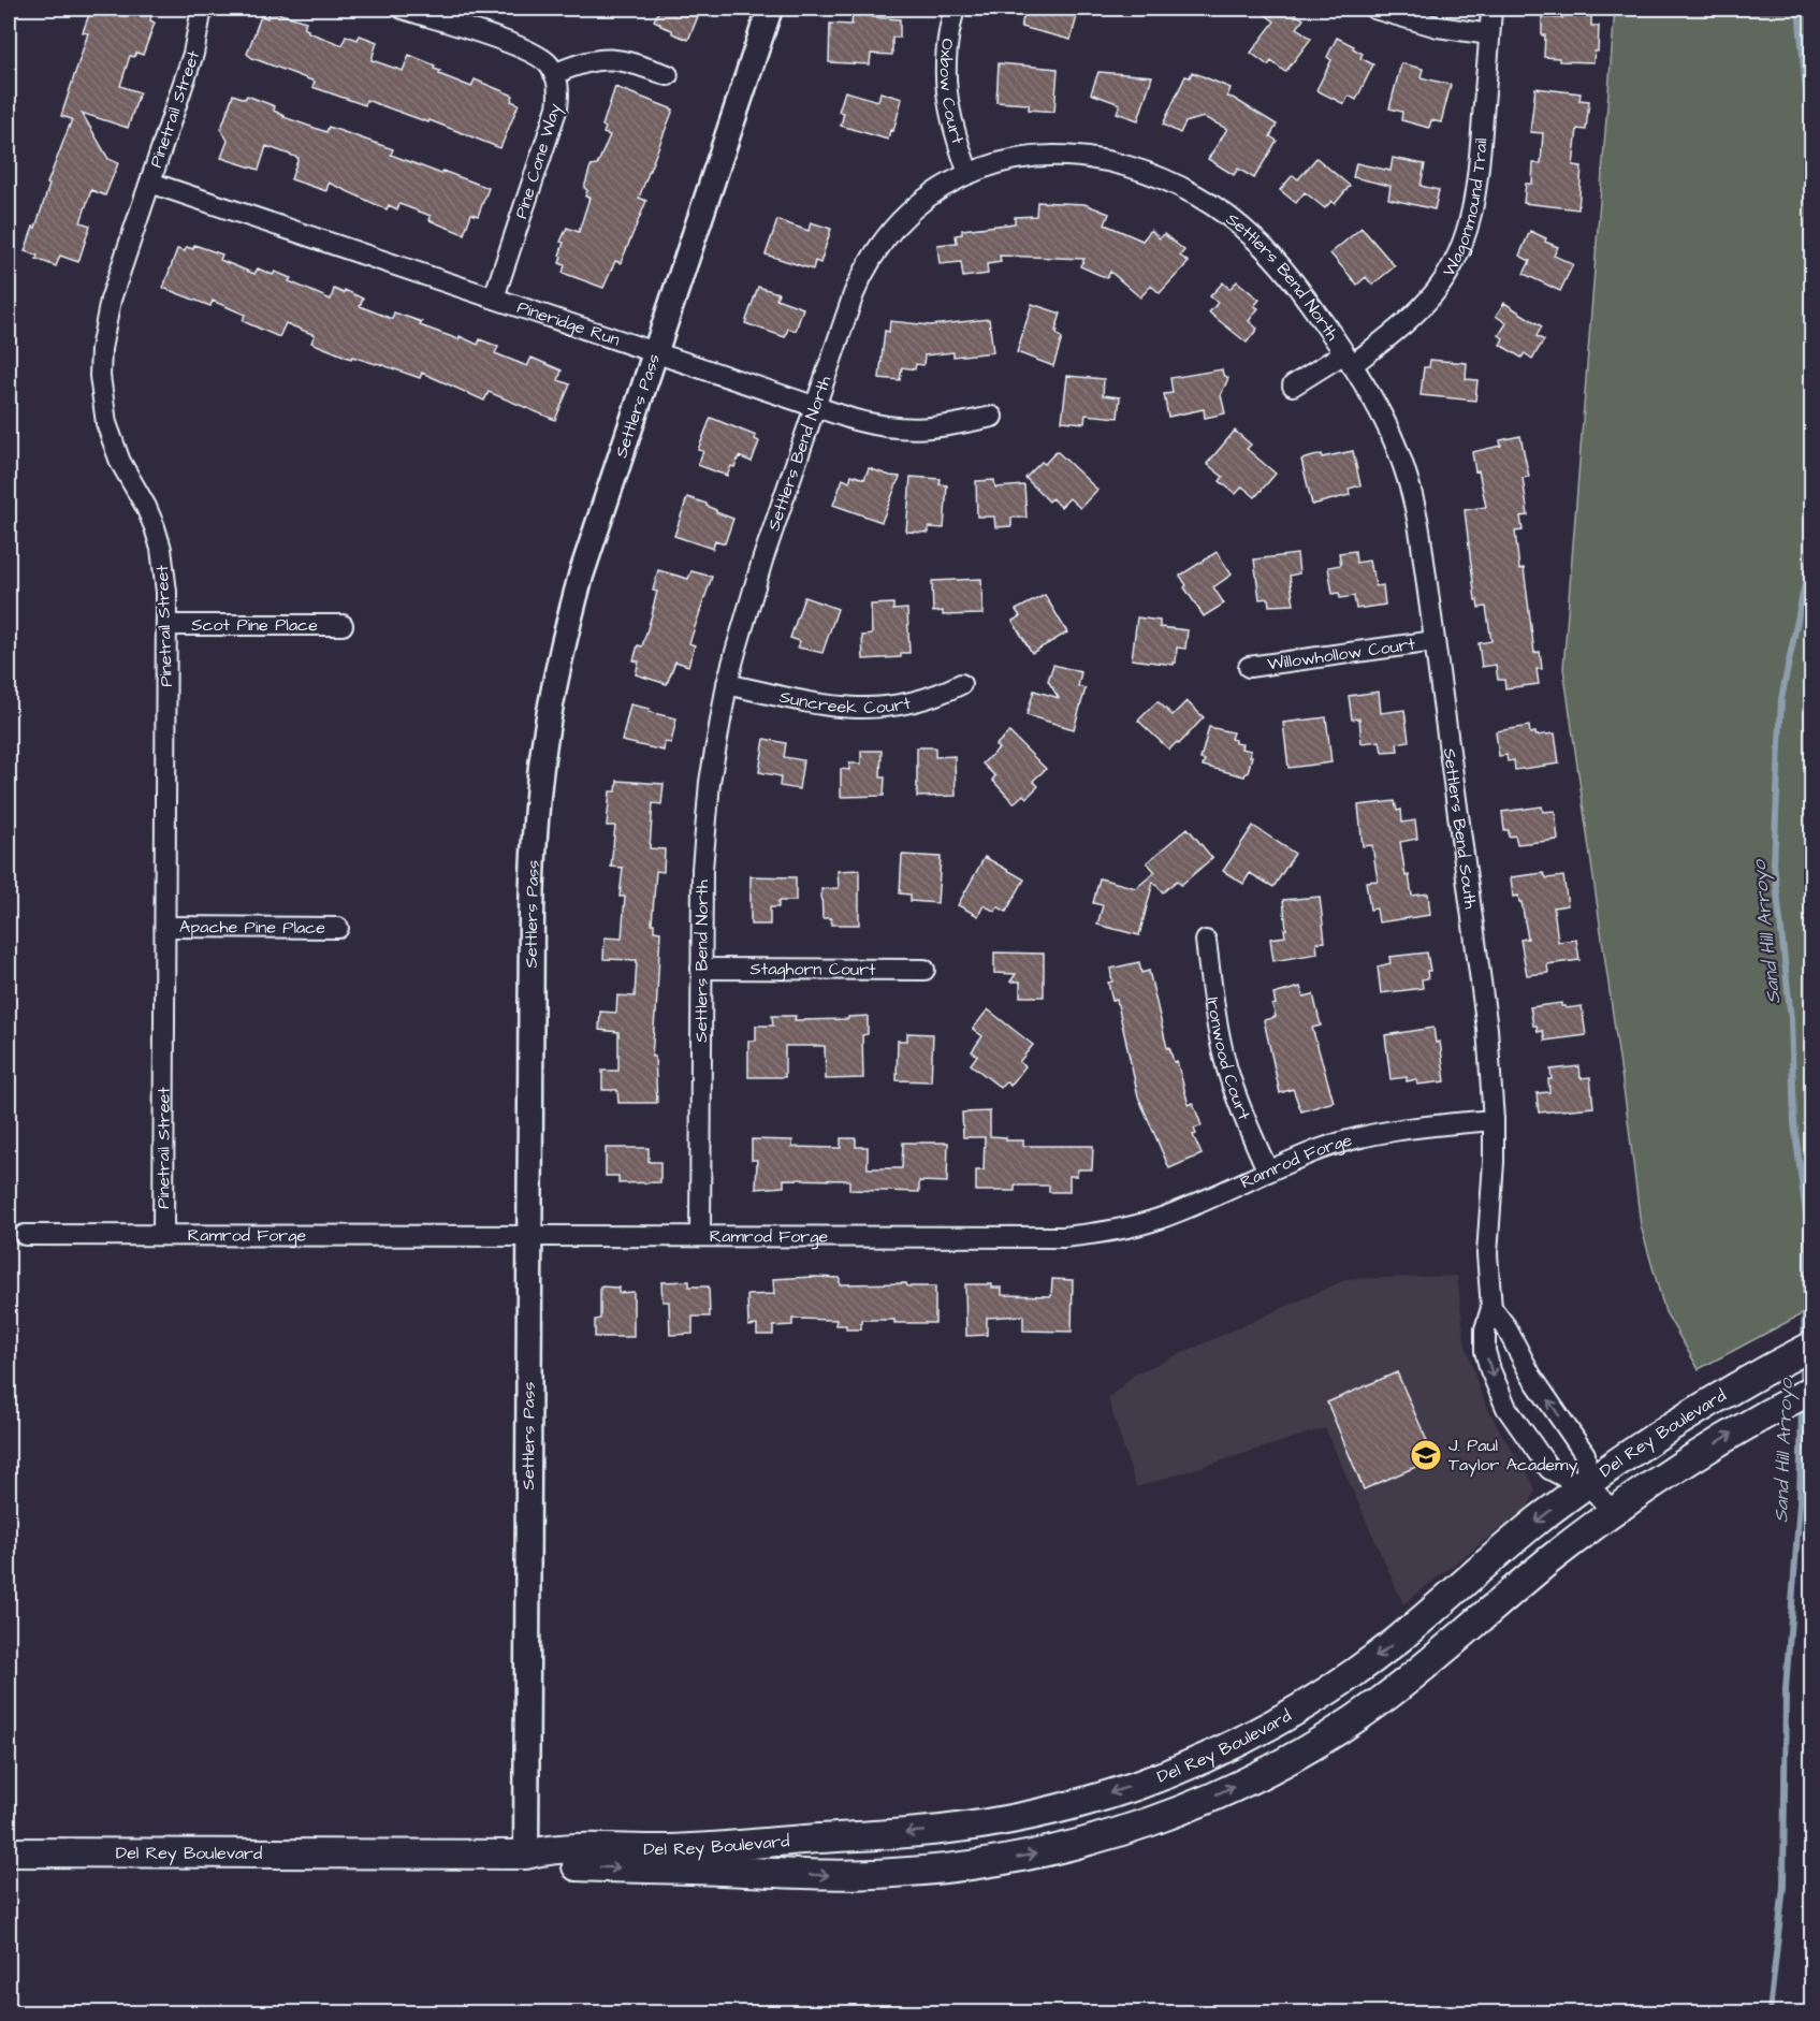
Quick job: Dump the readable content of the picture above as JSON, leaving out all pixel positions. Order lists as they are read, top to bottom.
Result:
{
  "streets": {
    "main road": ["Del Rey Boulevard"],
    "street": [
      "Oxbow Court",
      "Pinetrail Street",
      "Pine Cone Way",
      "Wagonmound Trail",
      "Settlers Bend North",
      "Pineridge Run",
      "Settlers Pass",
      "Scot Pine Place",
      "Willowhollow Court",
      "Suncreek Court",
      "Settlers Bend South",
      "Apache Pine Place",
      "Staghorn Court",
      "Ironwood Court",
      "Ramrod Forge"
    ]
  },
  "crossings": [
    ["Oxbow Court", "Settlers Bend North"],
    ["Pinetrail Street", "Pineridge Run"],
    ["Pinetrail Street", "Scot Pine Place"],
    ["Pinetrail Street", "Apache Pine Place"],
    ["Pinetrail Street", "Ramrod Forge"],
    ["Pine Cone Way", "Pineridge Run"],
    ["Wagonmound Trail", "Settlers Bend North"],
    ["Wagonmound Trail", "Settlers Bend South"],
    ["Settlers Bend North", "Pineridge Run"],
    ["Settlers Bend North", "Suncreek Court"],
    ["Settlers Bend North", "Settlers Bend South"],
    ["Settlers Bend North", "Staghorn Court"],
    ["Settlers Bend North", "Ramrod Forge"],
    ["Pineridge Run", "Settlers Pass"],
    ["Settlers Pass", "Ramrod Forge"],
    ["Settlers Pass", "Del Rey Boulevard"],
    ["Willowhollow Court", "Settlers Bend South"],
    ["Settlers Bend South", "Ramrod Forge"],
    ["Settlers Bend South", "Del Rey Boulevard"],
    ["Ironwood Court", "Ramrod Forge"]
  ],
  "water": ["Sand Hill Arroyo"],
  "places": {
    "school or university": ["J. Paul Taylor Academy"]
  }
}
